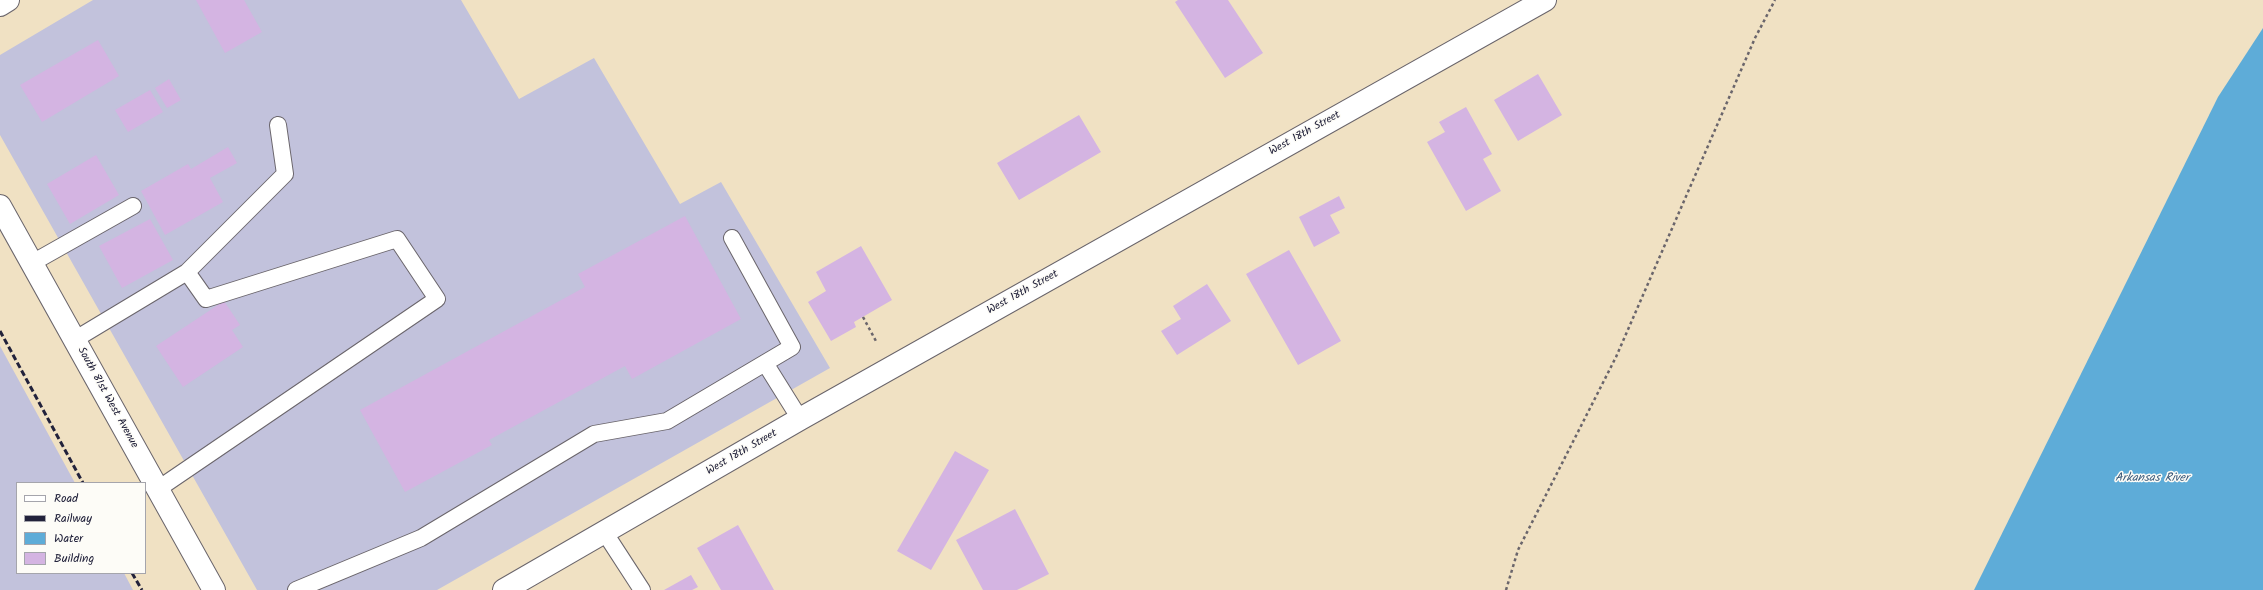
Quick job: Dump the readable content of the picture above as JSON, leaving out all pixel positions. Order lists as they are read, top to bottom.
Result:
{
  "streets": {
    "street": ["West 18th Street", "South 81st West Avenue"]
  },
  "water": ["Arkansas River"],
  "legend": [
    "Road",
    "Railway",
    "Water",
    "Building"
  ]
}
